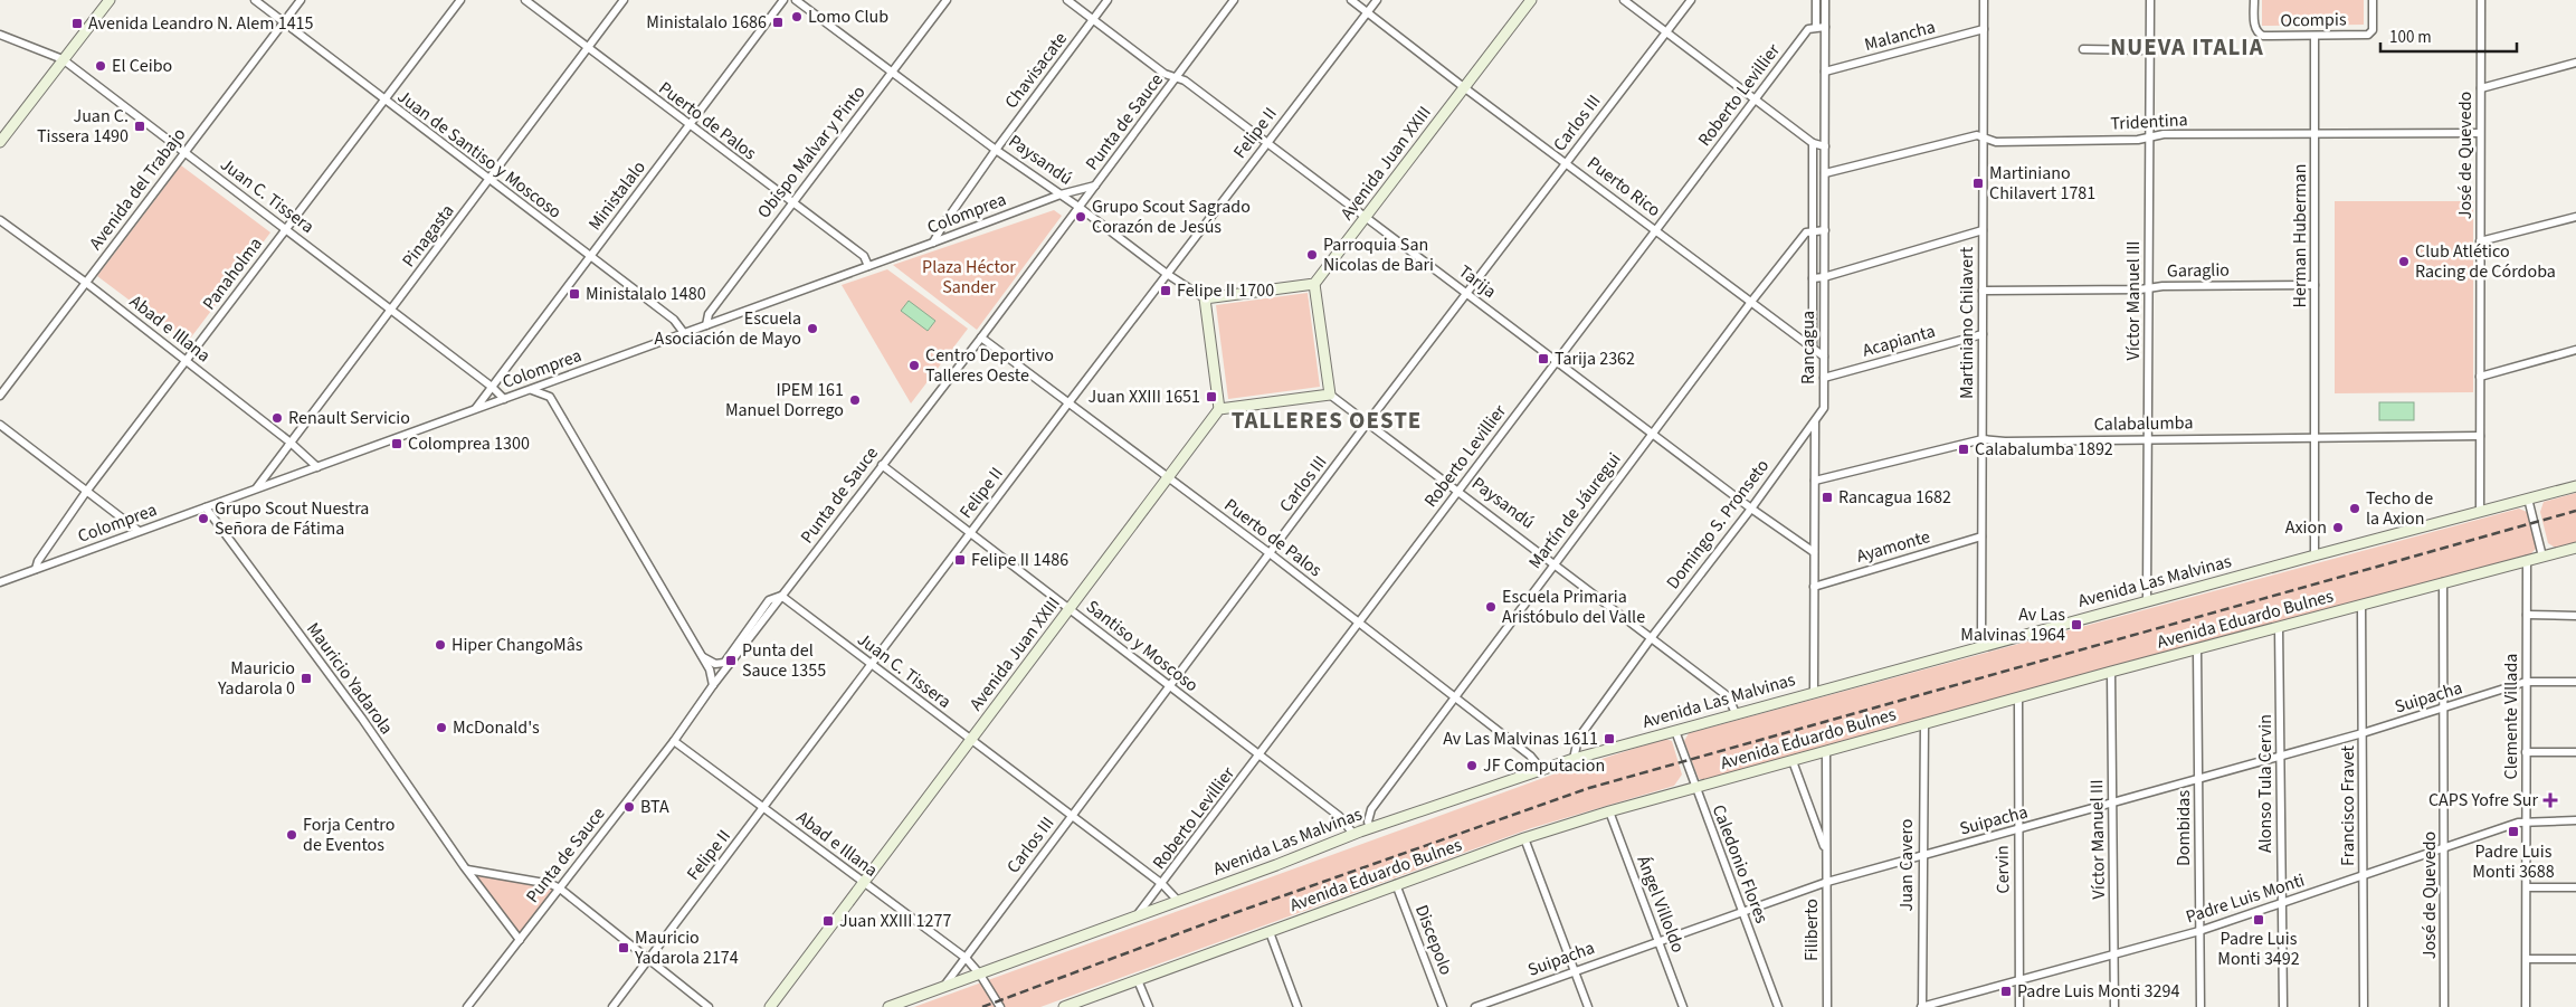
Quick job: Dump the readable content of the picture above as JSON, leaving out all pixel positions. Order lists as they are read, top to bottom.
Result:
{
  "streets": {
    "main road": ["Avenida Juan XXIII", "Avenida Las Malvinas", "Avenida Eduardo Bulnes"],
    "street": [
      "Ocompis",
      "Malancha",
      "Chavisacate",
      "Roberto Levillier",
      "Puerto de Palos",
      "Punta de Sauce",
      "Tridentina",
      "Carlos III",
      "Felipe II",
      "Obispo Malvar y Pinto",
      "Juan de Santiso y Moscoso",
      "José de Quevedo",
      "Paysandú",
      "Puerto Rico",
      "Avenida del Trabajo",
      "Juan C. Tissera",
      "Ministalalo",
      "Colomprea",
      "Pinagasta",
      "Herman Huberman",
      "Garaglio",
      "Panaholma",
      "Tarija",
      "Víctor Manuel III",
      "Martiniano Chilavert",
      "Abad e Illana",
      "Acapianta",
      "Rancagua",
      "Calabalumba",
      "Martín de Jáuregui",
      "Domingo S. Pronseto",
      "Ayamonte",
      "Santiso y Moscoso",
      "Mauricio Yadarola",
      "Suipacha",
      "Clemente Villada",
      "Alonso Tula Cervin",
      "Francisco Fravet",
      "Dombidas",
      "Caledonio Flores",
      "Juan Cavero",
      "Cervin",
      "Padre Luis Monti",
      "Ángel Villoldo",
      "Filiberto",
      "Discepolo"
    ]
  },
  "crossings": [
    ["Ocompis", "Herman Huberman"],
    ["Malancha", "Martiniano Chilavert"],
    ["Malancha", "Rancagua"],
    ["Chavisacate", "Paysandú"],
    ["Chavisacate", "Colomprea"],
    ["Chavisacate", "Tarija"],
    ["Roberto Levillier", "Puerto de Palos"],
    ["Roberto Levillier", "Paysandú"],
    ["Roberto Levillier", "Puerto Rico"],
    ["Roberto Levillier", "Juan C. Tissera"],
    ["Roberto Levillier", "Tarija"],
    ["Roberto Levillier", "Avenida Las Malvinas"],
    ["Roberto Levillier", "Santiso y Moscoso"],
    ["Puerto de Palos", "Punta de Sauce"],
    ["Puerto de Palos", "Carlos III"],
    ["Puerto de Palos", "Felipe II"],
    ["Puerto de Palos", "Obispo Malvar y Pinto"],
    ["Puerto de Palos", "Avenida Juan XXIII"],
    ["Puerto de Palos", "Ministalalo"],
    ["Puerto de Palos", "Colomprea"],
    ["Puerto de Palos", "Pinagasta"],
    ["Puerto de Palos", "Martín de Jáuregui"],
    ["Puerto de Palos", "Avenida Las Malvinas"],
    ["Punta de Sauce", "Paysandú"],
    ["Punta de Sauce", "Juan C. Tissera"],
    ["Punta de Sauce", "Colomprea"],
    ["Punta de Sauce", "Tarija"],
    ["Punta de Sauce", "Abad e Illana"],
    ["Punta de Sauce", "Santiso y Moscoso"],
    ["Punta de Sauce", "Mauricio Yadarola"],
    ["Tridentina", "José de Quevedo"],
    ["Tridentina", "Herman Huberman"],
    ["Tridentina", "Víctor Manuel III"],
    ["Tridentina", "Martiniano Chilavert"],
    ["Tridentina", "Rancagua"],
    ["Carlos III", "Paysandú"],
    ["Carlos III", "Puerto Rico"],
    ["Carlos III", "Juan C. Tissera"],
    ["Carlos III", "Tarija"],
    ["Carlos III", "Abad e Illana"],
    ["Carlos III", "Avenida Las Malvinas"],
    ["Carlos III", "Santiso y Moscoso"],
    ["Felipe II", "Paysandú"],
    ["Felipe II", "Puerto Rico"],
    ["Felipe II", "Juan C. Tissera"],
    ["Felipe II", "Tarija"],
    ["Felipe II", "Abad e Illana"],
    ["Felipe II", "Santiso y Moscoso"],
    ["Obispo Malvar y Pinto", "Paysandú"],
    ["Obispo Malvar y Pinto", "Colomprea"],
    ["Juan de Santiso y Moscoso", "Avenida del Trabajo"],
    ["Juan de Santiso y Moscoso", "Ministalalo"],
    ["Juan de Santiso y Moscoso", "Colomprea"],
    ["Juan de Santiso y Moscoso", "Pinagasta"],
    ["Juan de Santiso y Moscoso", "Panaholma"],
    ["José de Quevedo", "Calabalumba"],
    ["José de Quevedo", "Avenida Las Malvinas"],
    ["José de Quevedo", "Avenida Eduardo Bulnes"],
    ["José de Quevedo", "Suipacha"],
    ["José de Quevedo", "Padre Luis Monti"],
    ["Paysandú", "Colomprea"],
    ["Paysandú", "Martín de Jáuregui"],
    ["Paysandú", "Domingo S. Pronseto"],
    ["Paysandú", "Avenida Las Malvinas"],
    ["Avenida Juan XXIII", "Puerto Rico"],
    ["Avenida Juan XXIII", "Juan C. Tissera"],
    ["Avenida Juan XXIII", "Tarija"],
    ["Avenida Juan XXIII", "Abad e Illana"],
    ["Avenida Juan XXIII", "Santiso y Moscoso"],
    ["Puerto Rico", "Rancagua"],
    ["Puerto Rico", "Martín de Jáuregui"],
    ["Avenida del Trabajo", "Juan C. Tissera"],
    ["Avenida del Trabajo", "Abad e Illana"],
    ["Juan C. Tissera", "Ministalalo"],
    ["Juan C. Tissera", "Colomprea"],
    ["Juan C. Tissera", "Pinagasta"],
    ["Juan C. Tissera", "Panaholma"],
    ["Juan C. Tissera", "Avenida Las Malvinas"],
    ["Ministalalo", "Colomprea"],
    ["Colomprea", "Pinagasta"],
    ["Colomprea", "Panaholma"],
    ["Colomprea", "Abad e Illana"],
    ["Colomprea", "Mauricio Yadarola"],
    ["Pinagasta", "Abad e Illana"],
    ["Herman Huberman", "Garaglio"],
    ["Herman Huberman", "Calabalumba"],
    ["Herman Huberman", "Avenida Las Malvinas"],
    ["Garaglio", "Víctor Manuel III"],
    ["Garaglio", "Martiniano Chilavert"],
    ["Panaholma", "Abad e Illana"],
    ["Tarija", "Rancagua"],
    ["Tarija", "Martín de Jáuregui"],
    ["Tarija", "Domingo S. Pronseto"],
    ["Víctor Manuel III", "Calabalumba"],
    ["Víctor Manuel III", "Avenida Las Malvinas"],
    ["Víctor Manuel III", "Avenida Eduardo Bulnes"],
    ["Víctor Manuel III", "Suipacha"],
    ["Víctor Manuel III", "Padre Luis Monti"],
    ["Martiniano Chilavert", "Acapianta"],
    ["Martiniano Chilavert", "Calabalumba"],
    ["Martiniano Chilavert", "Ayamonte"],
    ["Martiniano Chilavert", "Avenida Las Malvinas"],
    ["Abad e Illana", "Avenida Las Malvinas"],
    ["Acapianta", "Rancagua"],
    ["Rancagua", "Calabalumba"],
    ["Rancagua", "Martín de Jáuregui"],
    ["Rancagua", "Domingo S. Pronseto"],
    ["Rancagua", "Ayamonte"],
    ["Rancagua", "Avenida Las Malvinas"],
    ["Martín de Jáuregui", "Avenida Las Malvinas"],
    ["Domingo S. Pronseto", "Avenida Las Malvinas"],
    ["Avenida Las Malvinas", "Santiso y Moscoso"],
    ["Avenida Las Malvinas", "Caledonio Flores"],
    ["Avenida Eduardo Bulnes", "Clemente Villada"],
    ["Avenida Eduardo Bulnes", "Alonso Tula Cervin"],
    ["Avenida Eduardo Bulnes", "Francisco Fravet"],
    ["Avenida Eduardo Bulnes", "Dombidas"],
    ["Avenida Eduardo Bulnes", "Caledonio Flores"],
    ["Avenida Eduardo Bulnes", "Juan Cavero"],
    ["Avenida Eduardo Bulnes", "Cervin"],
    ["Avenida Eduardo Bulnes", "Ángel Villoldo"],
    ["Avenida Eduardo Bulnes", "Filiberto"],
    ["Avenida Eduardo Bulnes", "Discepolo"],
    ["Suipacha", "Clemente Villada"],
    ["Suipacha", "Alonso Tula Cervin"],
    ["Suipacha", "Francisco Fravet"],
    ["Suipacha", "Dombidas"],
    ["Suipacha", "Caledonio Flores"],
    ["Suipacha", "Juan Cavero"],
    ["Suipacha", "Cervin"],
    ["Suipacha", "Ángel Villoldo"],
    ["Suipacha", "Filiberto"],
    ["Clemente Villada", "Padre Luis Monti"],
    ["Alonso Tula Cervin", "Padre Luis Monti"],
    ["Francisco Fravet", "Padre Luis Monti"],
    ["Dombidas", "Padre Luis Monti"],
    ["Juan Cavero", "Padre Luis Monti"],
    ["Cervin", "Padre Luis Monti"]
  ],
  "districts": ["NUEVA ITALIA", "TALLERES OESTE"],
  "parks": ["Plaza Héctor Sander"],
  "places": {
    "other": [
      "Lomo Club",
      "El Ceibo",
      "Grupo Scout Sagrado Corazón de Jesús",
      "Parroquia San Nicolas de Bari",
      "Club Atlético Racing de Córdoba",
      "Escuela Asociación de Mayo",
      "Centro Deportivo Talleres Oeste",
      "IPEM 161 Manuel Dorrego",
      "Renault Servicio",
      "Techo de la Axion",
      "Grupo Scout Nuestra Señora de Fátima",
      "Axion",
      "Escuela Primaria Aristóbulo del Valle",
      "Hiper ChangoMâs",
      "McDonald's",
      "JF Computacion",
      "BTA",
      "Forja Centro de Eventos"
    ],
    "transit": [
      "Ministalalo 1686",
      "Avenida Leandro N. Alem 1415",
      "Juan C. Tissera 1490",
      "Martiniano Chilavert 1781",
      "Felipe II 1700",
      "Ministalalo 1480",
      "Tarija 2362",
      "Juan XXIII 1651",
      "Colomprea 1300",
      "Calabalumba 1892",
      "Rancagua 1682",
      "Felipe II 1486",
      "Av Las Malvinas 1964",
      "Punta del Sauce 1355",
      "Mauricio Yadarola 0",
      "Av Las Malvinas 1611",
      "Padre Luis Monti 3688",
      "Padre Luis Monti 3492",
      "Juan XXIII 1277",
      "Mauricio Yadarola 2174",
      "Padre Luis Monti 3294"
    ],
    "health": ["CAPS Yofre Sur"]
  },
  "scale_bar": "100 m"
}
